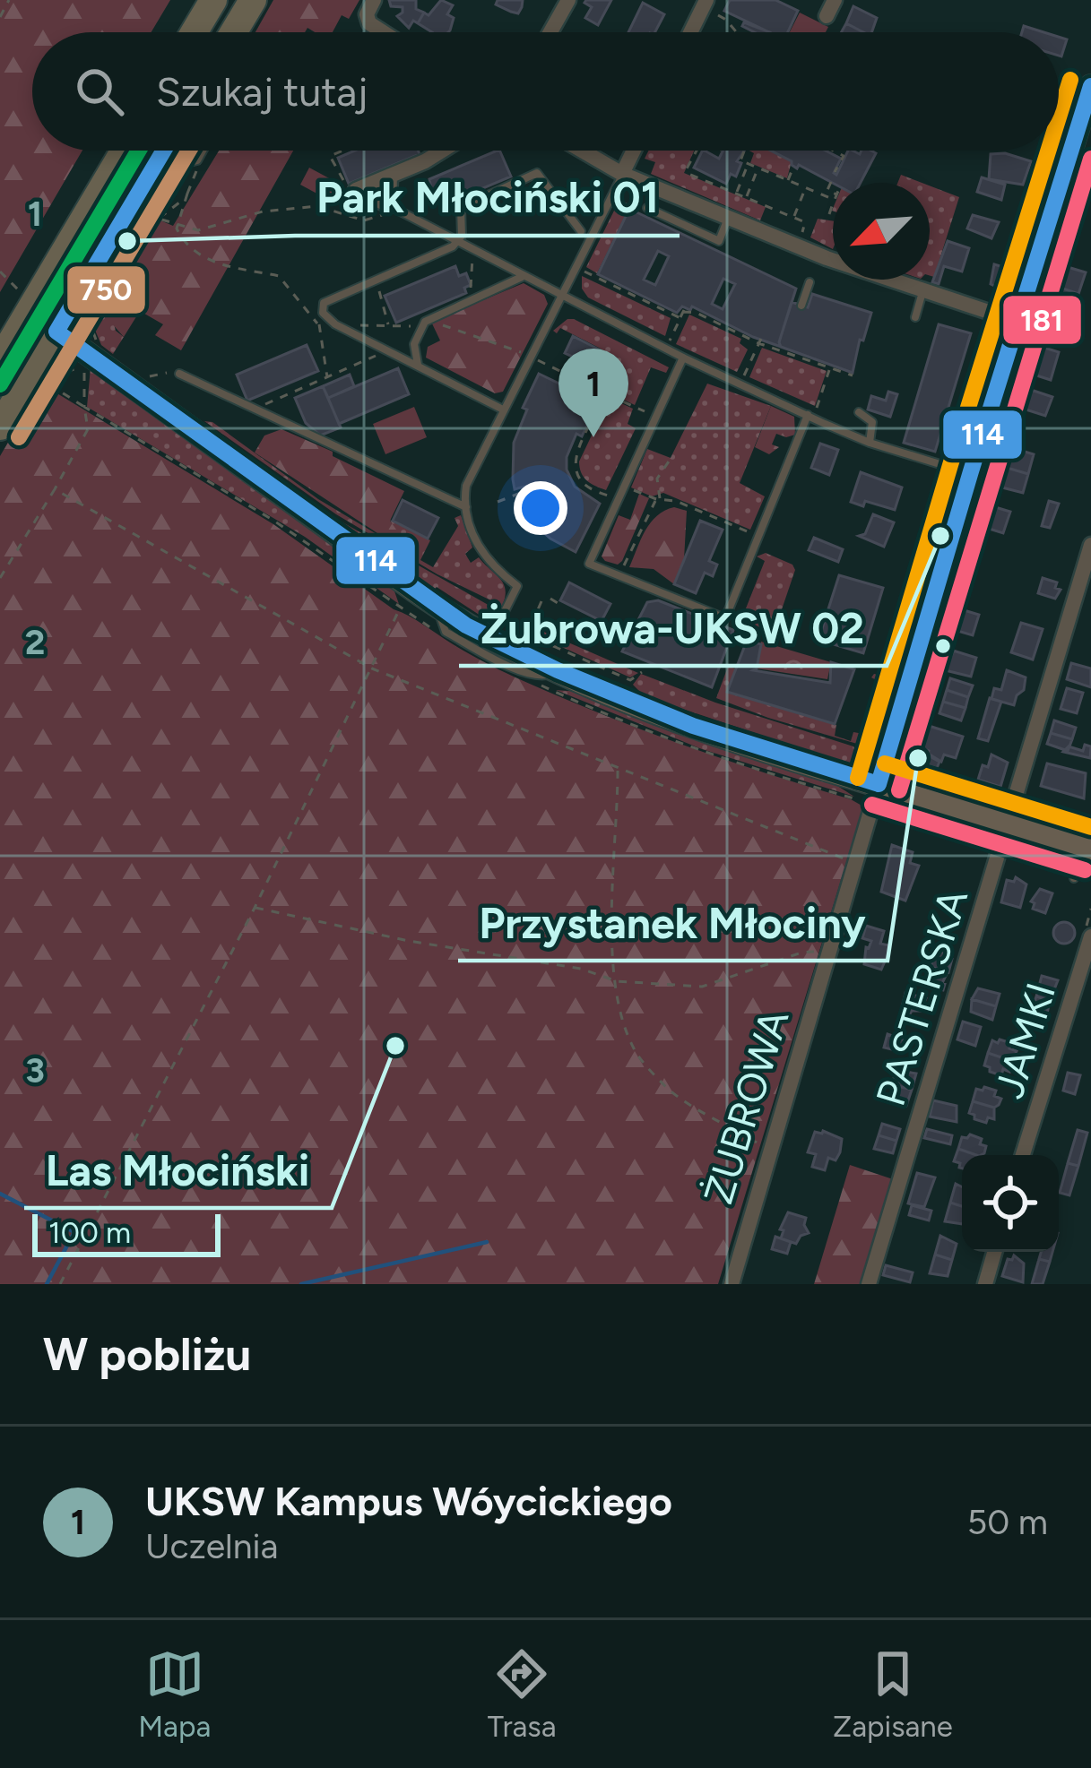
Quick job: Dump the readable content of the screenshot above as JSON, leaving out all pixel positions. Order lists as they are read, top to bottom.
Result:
{
  "streets": {
    "street": ["PASTERSKA", "JAMKI", "ŻUBROWA"]
  },
  "places": [
    "Park Młociński 01",
    "Żubrowa-UKSW 02",
    "Przystanek Młociny",
    "Las Młociński"
  ],
  "lines": ["transit line 114", "transit line 750", "transit line 181"],
  "scale_bar": "100 m",
  "north": "bottom left",
  "page": {
    "search": "Szukaj tutaj",
    "pins": "1",
    "scale": "100 m",
    "heading": "W pobliżu",
    "list": [
      {
        "mark": "1",
        "name": "UKSW Kampus Wóycickiego",
        "note": "Uczelnia",
        "value": "50 m"
      }
    ],
    "nav": ["Mapa", "Trasa", "Zapisane"]
  },
  "grid": {
    "rows": ["1", "2", "3"]
  }
}
